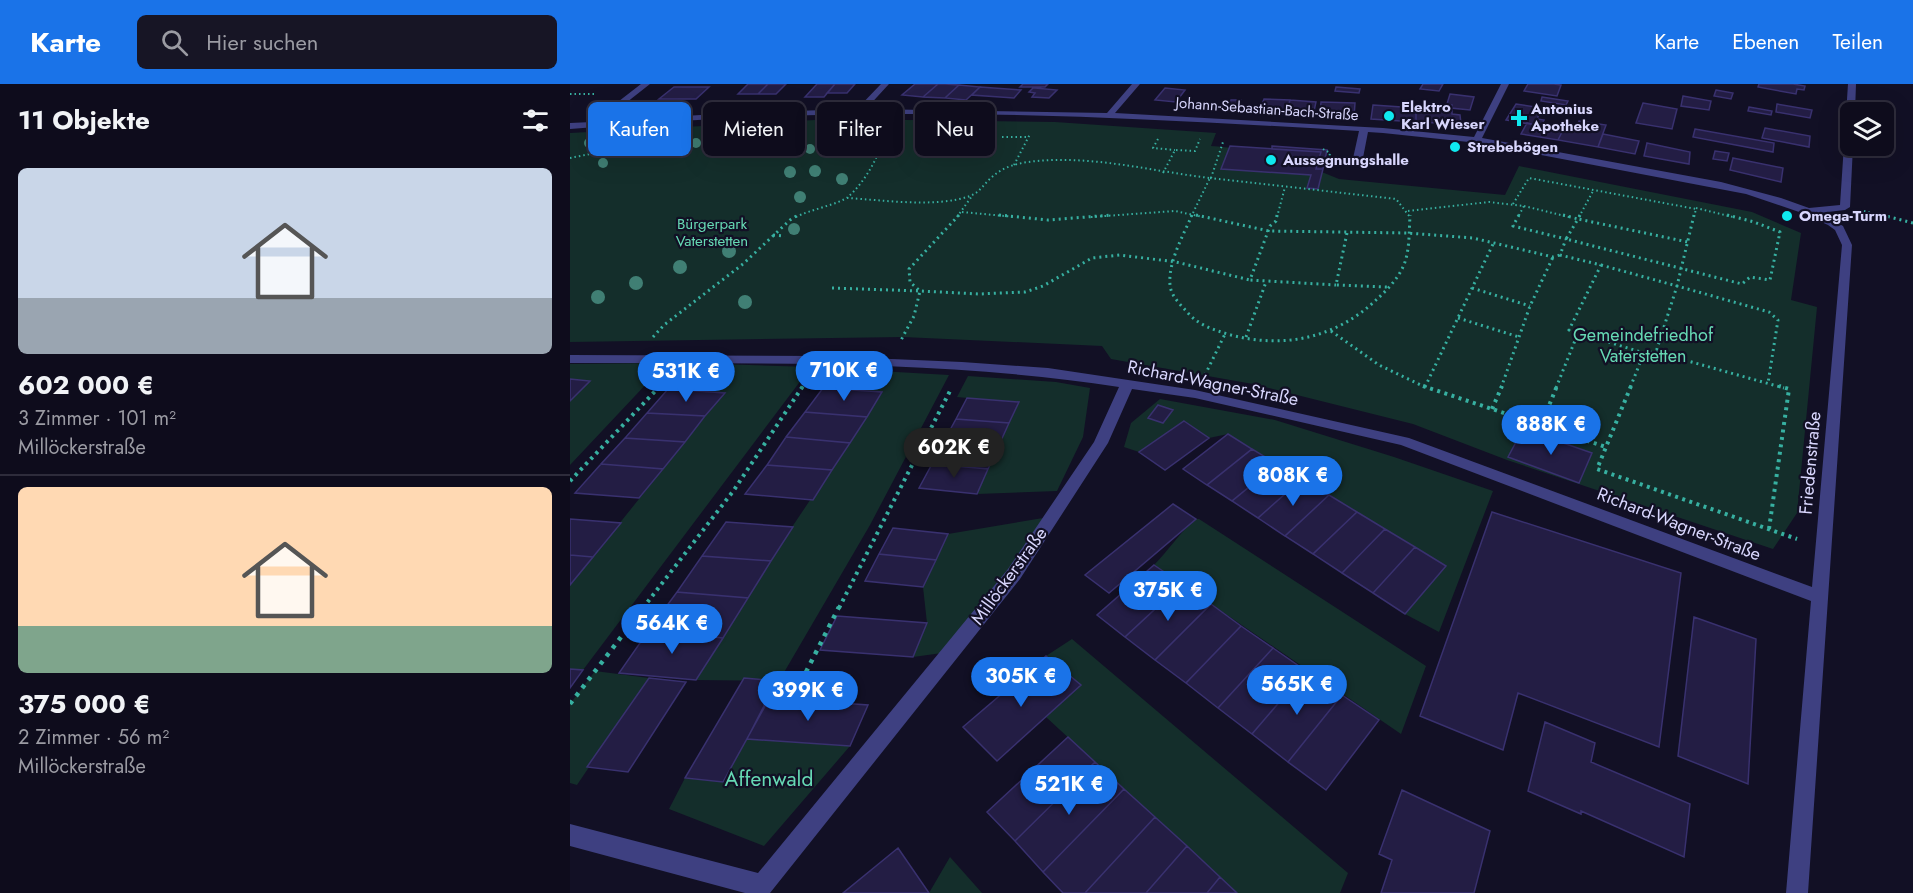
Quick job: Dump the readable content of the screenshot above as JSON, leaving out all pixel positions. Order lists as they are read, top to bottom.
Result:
{
  "streets": {
    "street": [
      "Johann-Sebastian-Bach-Straße",
      "Richard-Wagner-Straße",
      "Friedenstraße",
      "Millöckerstraße"
    ]
  },
  "crossings": [
    ["Johann-Sebastian-Bach-Straße", "Friedenstraße"],
    ["Richard-Wagner-Straße", "Friedenstraße"],
    ["Richard-Wagner-Straße", "Millöckerstraße"]
  ],
  "parks": ["Bürgerpark Vaterstetten", "Gemeindefriedhof Vaterstetten", "Affenwald"],
  "places": {
    "other": [
      "Elektro Karl Wieser",
      "Strebebögen",
      "Aussegnungshalle",
      "Omega-Turm"
    ],
    "health": ["Antonius Apotheke"]
  },
  "page": {
    "header": "Karte",
    "search": "Hier suchen",
    "nav": ["Karte", "Ebenen", "Teilen"],
    "heading": "11 Objekte",
    "chip": [
      "Kaufen",
      "Mieten",
      "Filter",
      "Neu"
    ],
    "list": [
      {
        "name": "602 000 €",
        "note": "3 Zimmer · 101 m² · Millöckerstraße"
      },
      {
        "name": "375 000 €",
        "note": "2 Zimmer · 56 m² · Millöckerstraße"
      }
    ],
    "price": [
      "710K €",
      "531K €",
      "888K €",
      "602K €",
      "808K €",
      "375K €",
      "564K €",
      "305K €",
      "565K €",
      "399K €",
      "521K €"
    ]
  }
}
